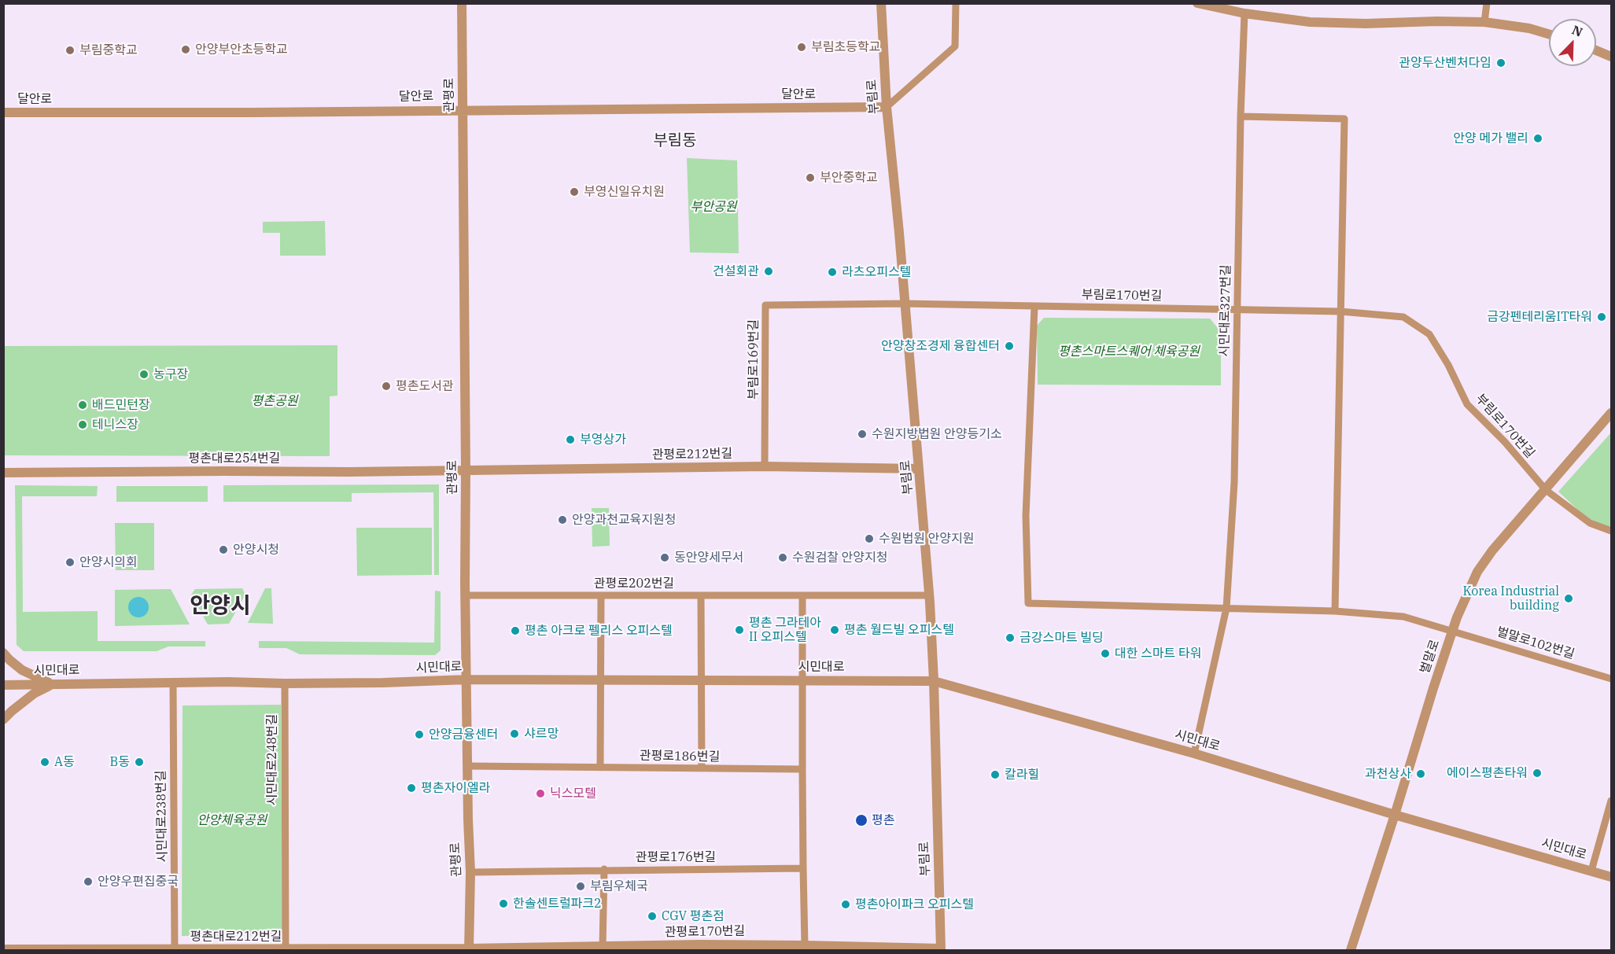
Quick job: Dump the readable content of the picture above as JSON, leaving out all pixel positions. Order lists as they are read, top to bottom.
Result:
{
  "streets": {
    "street": [
      "달안로",
      "관평로",
      "부림로",
      "부림로170번길",
      "시민대로327번길",
      "부림로169번길",
      "관평로212번길",
      "평촌대로254번길",
      "관평로202번길",
      "벌말로102번길",
      "벌말로",
      "시민대로",
      "관평로186번길",
      "시민대로248번길",
      "시민대로238번길",
      "관평로176번길",
      "관평로170번길",
      "평촌대로212번길"
    ]
  },
  "crossings": [
    ["달안로", "관평로"],
    ["달안로", "부림로"],
    ["관평로", "관평로212번길"],
    ["관평로", "평촌대로254번길"],
    ["관평로", "관평로202번길"],
    ["관평로", "시민대로"],
    ["관평로", "관평로186번길"],
    ["관평로", "관평로176번길"],
    ["관평로", "관평로170번길"],
    ["관평로", "평촌대로212번길"],
    ["부림로", "부림로170번길"],
    ["부림로", "부림로169번길"],
    ["부림로", "관평로212번길"],
    ["부림로", "관평로202번길"],
    ["부림로", "시민대로"],
    ["부림로", "관평로170번길"],
    ["부림로170번길", "시민대로327번길"],
    ["부림로170번길", "부림로169번길"],
    ["부림로170번길", "벌말로"],
    ["시민대로327번길", "시민대로"],
    ["부림로169번길", "관평로212번길"],
    ["관평로212번길", "평촌대로254번길"],
    ["벌말로102번길", "벌말로"],
    ["벌말로", "시민대로"],
    ["시민대로", "시민대로248번길"],
    ["시민대로", "시민대로238번길"],
    ["시민대로248번길", "평촌대로212번길"],
    ["시민대로238번길", "평촌대로212번길"],
    ["관평로170번길", "평촌대로212번길"]
  ],
  "districts": ["부림동", "안양시"],
  "parks": [
    "부안공원",
    "평촌스마트스퀘어 체육공원",
    "평촌공원",
    "안양체육공원"
  ],
  "places": [
    "부림초등학교",
    "안양부안초등학교",
    "부림중학교",
    "관양두산벤처다임",
    "안양 메가 밸리",
    "부안중학교",
    "부영신일유치원",
    "건설회관",
    "라츠오피스텔",
    "금강펜테리움IT타워",
    "안양창조경제 융합센터",
    "농구장",
    "평촌도서관",
    "배드민턴장",
    "테니스장",
    "수원지방법원 안양등기소",
    "부영상가",
    "안양과천교육지원청",
    "수원법원 안양지원",
    "안양시청",
    "동안양세무서",
    "수원검찰 안양지청",
    "안양시의회",
    "Korea Industrial building",
    "평촌 그라테아 II 오피스텔",
    "평촌 월드빌 오피스텔",
    "평촌 아크로 펠리스 오피스텔",
    "금강스마트 빌딩",
    "대한 스마트 타워",
    "샤르망",
    "안양금융센터",
    "A동",
    "B동",
    "에이스평촌타워",
    "과천상사",
    "칼라힐",
    "평촌자이엘라",
    "닉스모텔",
    "평촌",
    "안양우편집중국",
    "부림우체국",
    "한솔센트럴파크2",
    "평촌아이파크 오피스텔",
    "CGV 평촌점"
  ],
  "north": "top right"
}
